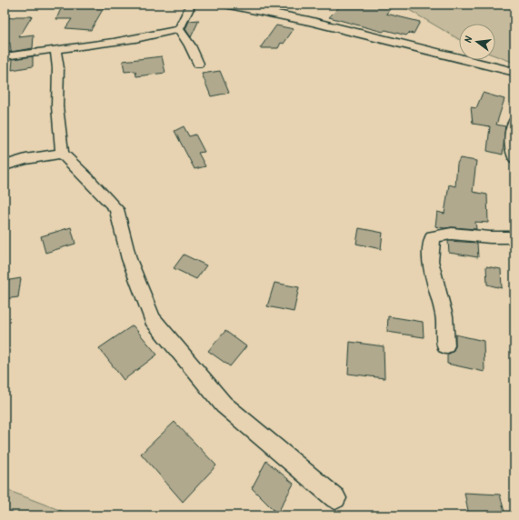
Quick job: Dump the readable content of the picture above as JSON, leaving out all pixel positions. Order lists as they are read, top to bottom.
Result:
{
  "north": "left"
}
